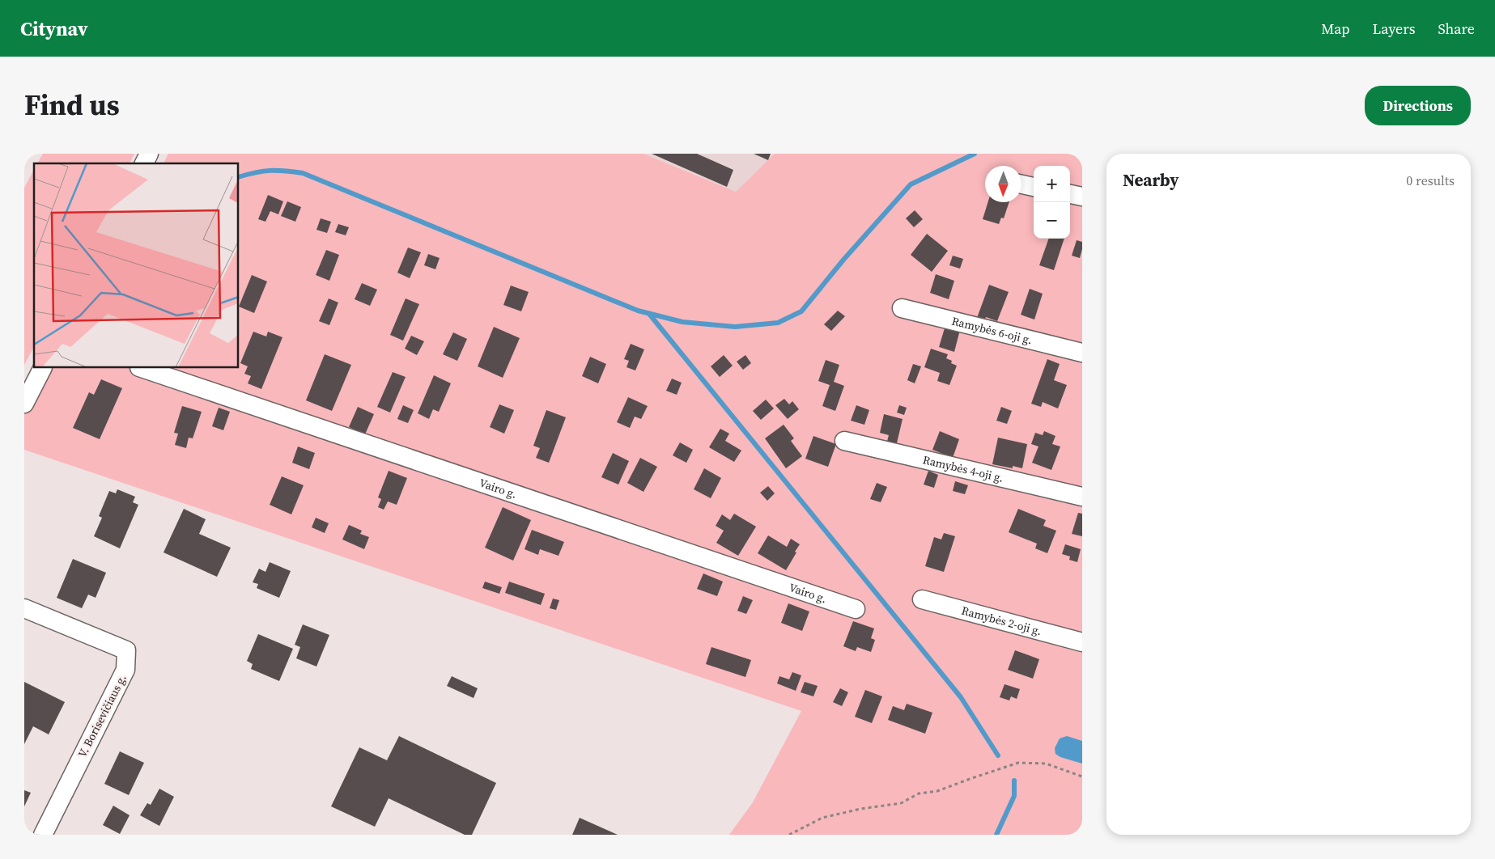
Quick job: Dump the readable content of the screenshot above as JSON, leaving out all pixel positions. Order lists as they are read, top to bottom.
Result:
{
  "streets": {
    "street": [
      "Ramybės 6-oji g.",
      "Ramybės 4-oji g.",
      "Vairo g.",
      "Ramybės 2-oji g.",
      "V. Borisevičiaus g."
    ]
  },
  "north": "bottom",
  "page": {
    "header": "Citynav",
    "nav": ["Map", "Layers", "Share"],
    "title": "Find us",
    "buttons": "Directions",
    "heading": ["Nearby", "0 results"],
    "map_buttons": ["+", "−"]
  }
}
